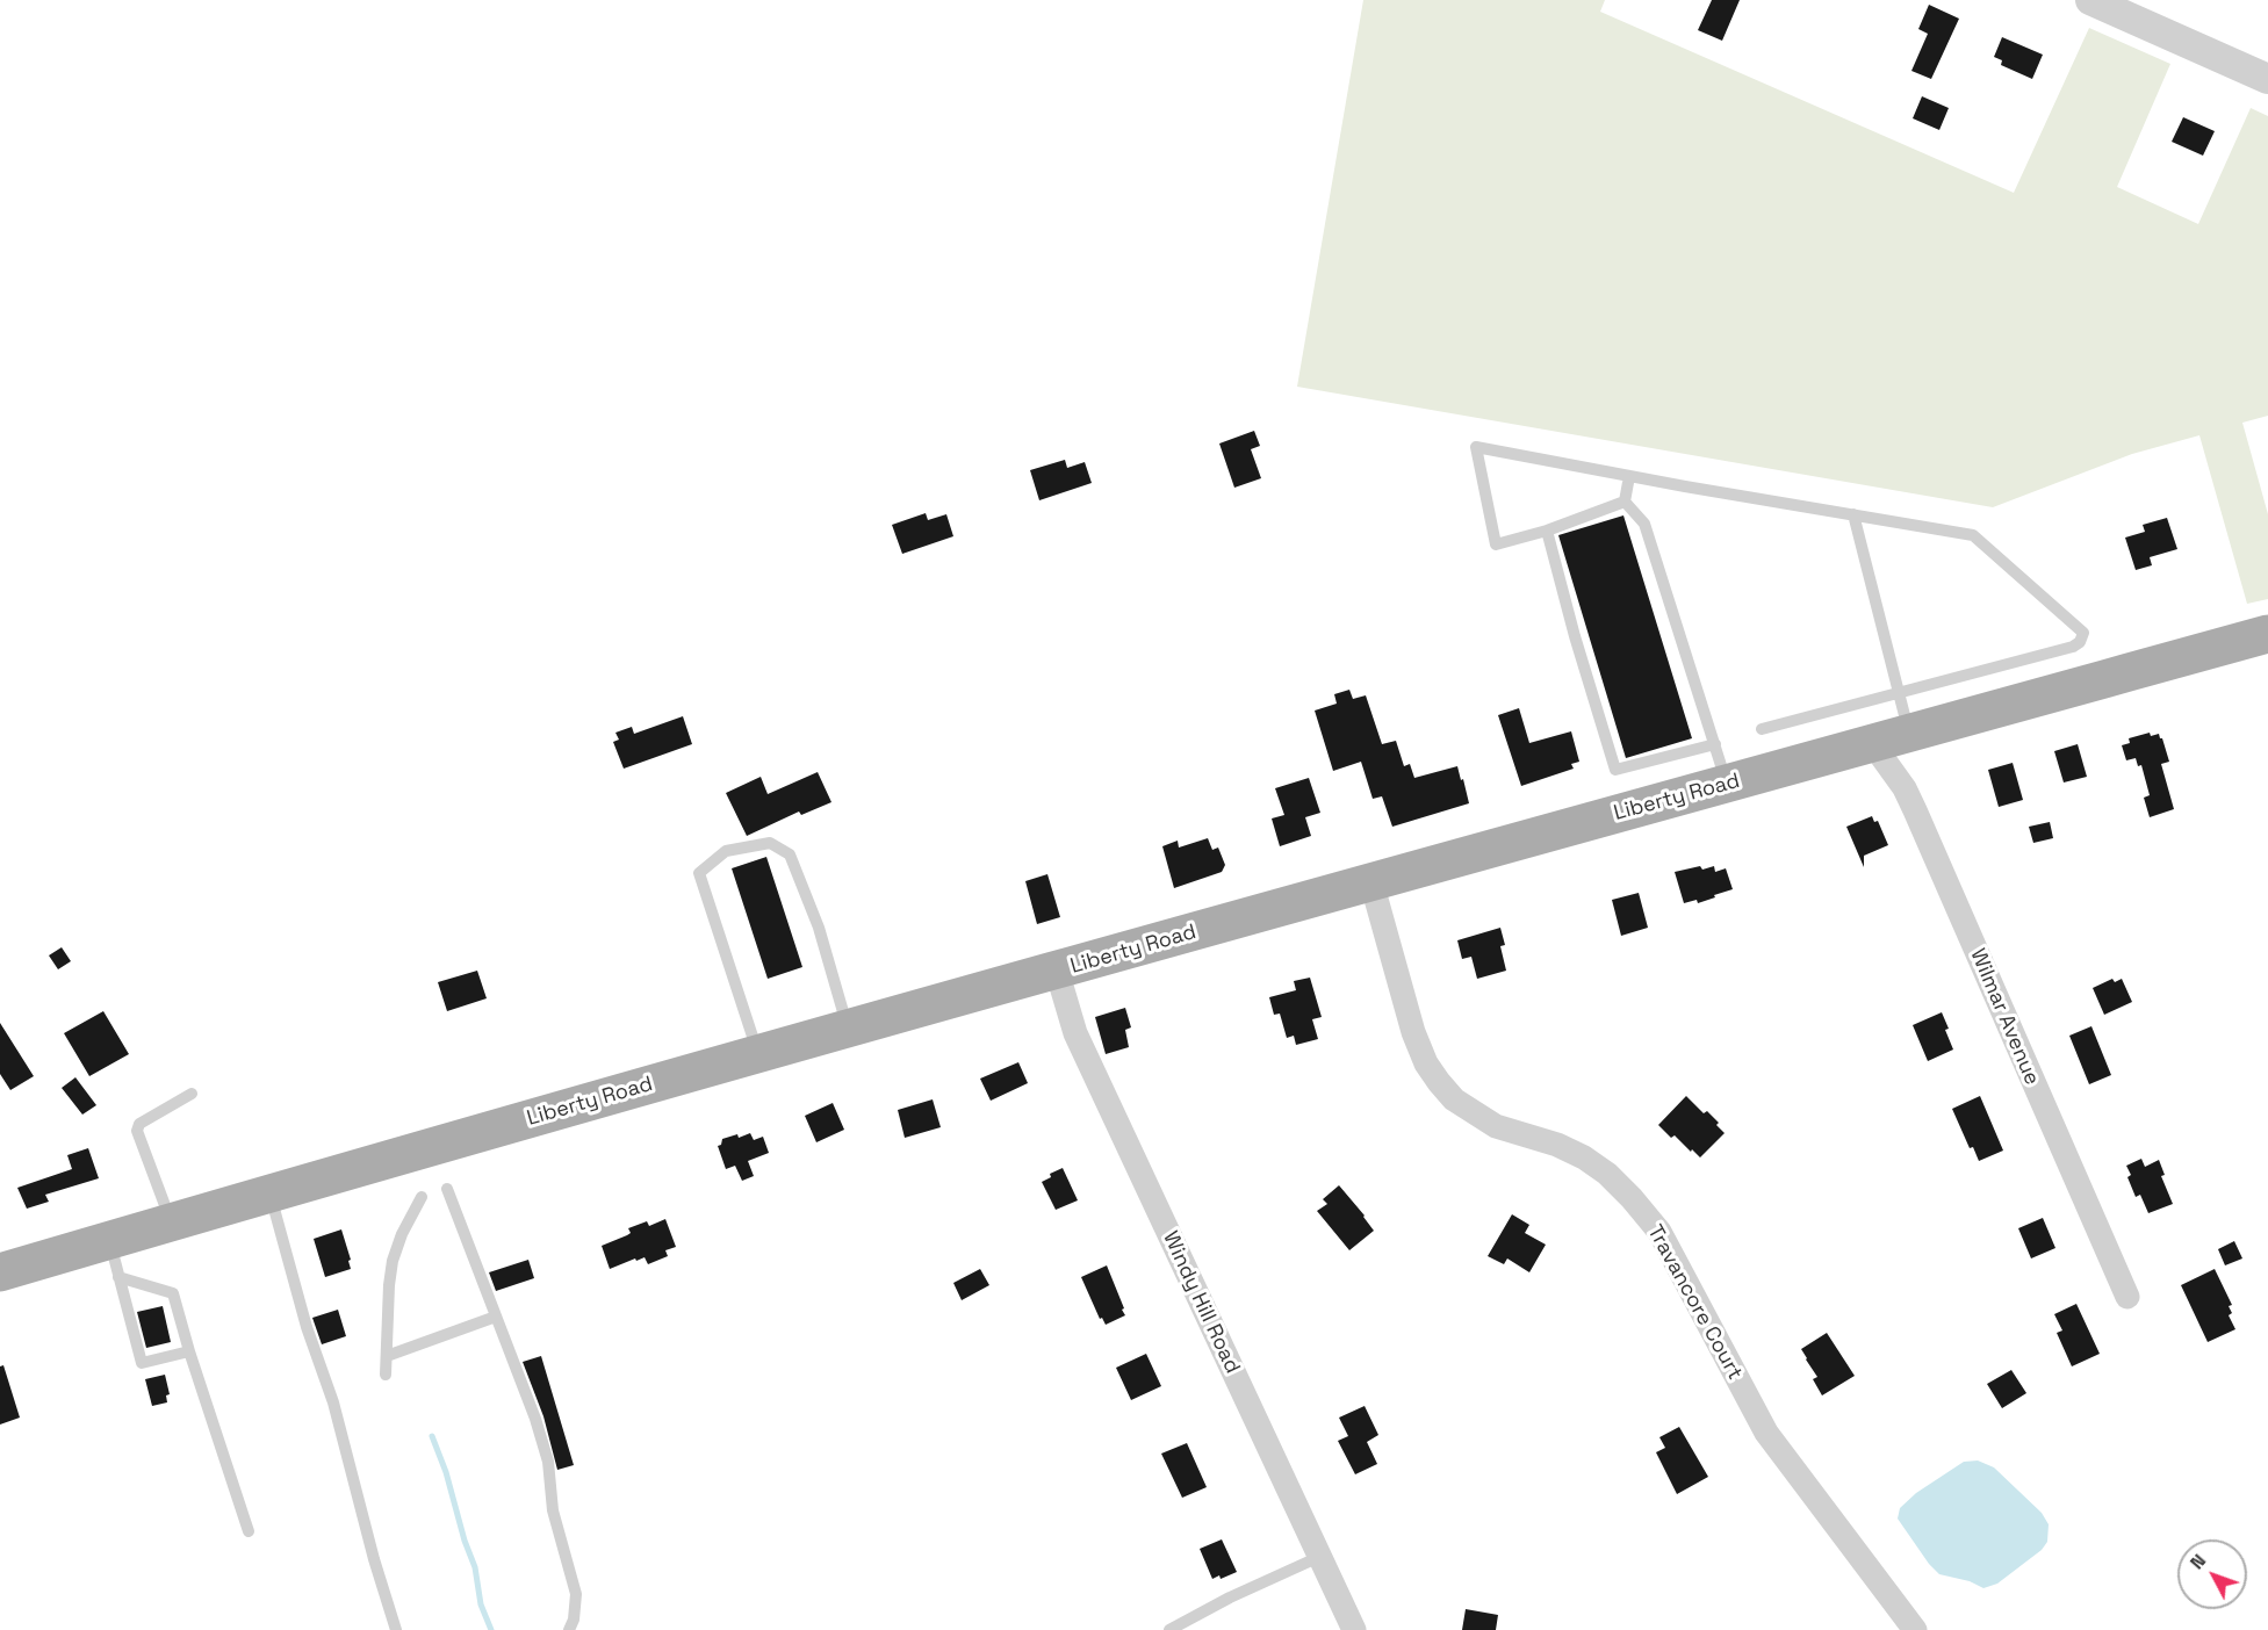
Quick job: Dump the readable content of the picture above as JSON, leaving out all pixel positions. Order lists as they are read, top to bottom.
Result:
{
  "streets": {
    "main road": ["Liberty Road"],
    "street": ["Wilmar Avenue", "Windy Hill Road", "Travancore Court"]
  },
  "crossings": [
    ["Liberty Road", "Wilmar Avenue"],
    ["Liberty Road", "Windy Hill Road"],
    ["Liberty Road", "Travancore Court"]
  ],
  "north": "top left"
}
